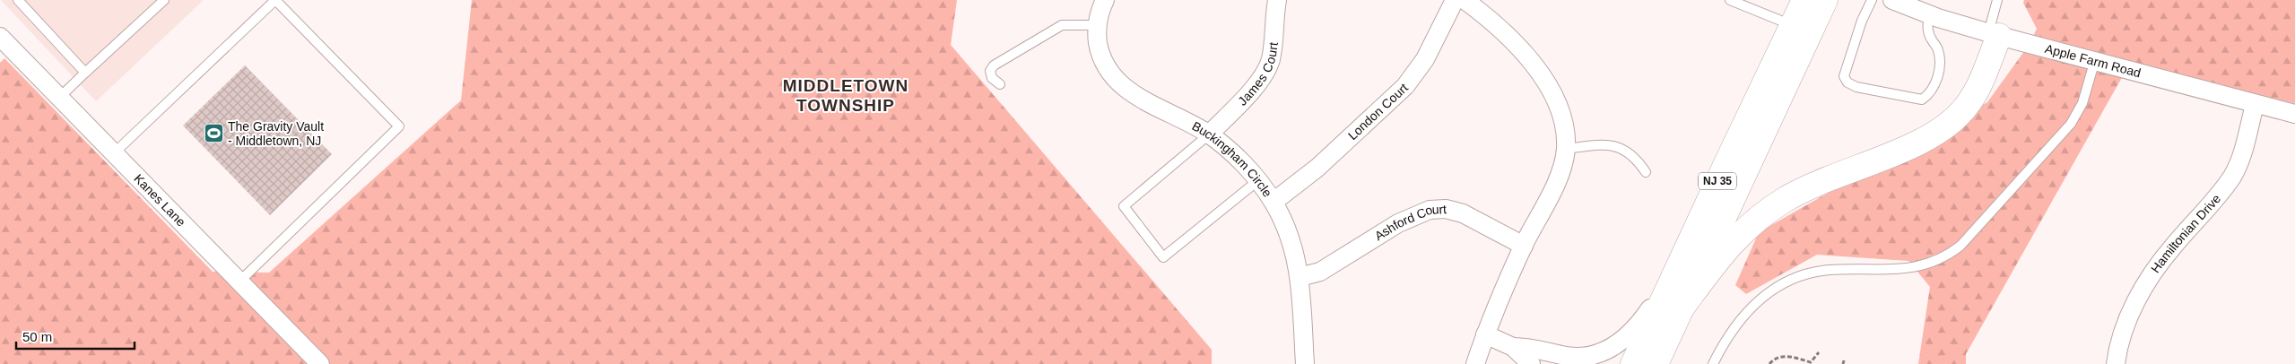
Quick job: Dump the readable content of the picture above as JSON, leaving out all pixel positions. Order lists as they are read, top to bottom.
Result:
{
  "streets": {
    "highway": ["NJ 35"],
    "street": [
      "Apple Farm Road",
      "James Court",
      "London Court",
      "Buckingham Circle",
      "Kanes Lane",
      "Ashford Court",
      "Hamiltonian Drive"
    ]
  },
  "crossings": [
    ["Apple Farm Road", "Hamiltonian Drive"],
    ["James Court", "Buckingham Circle"],
    ["London Court", "Buckingham Circle"],
    ["Buckingham Circle", "Ashford Court"]
  ],
  "districts": ["MIDDLETOWN TOWNSHIP"],
  "places": {
    "sports": ["The Gravity Vault - Middletown, NJ"]
  },
  "scale_bar": "50 m"
}
